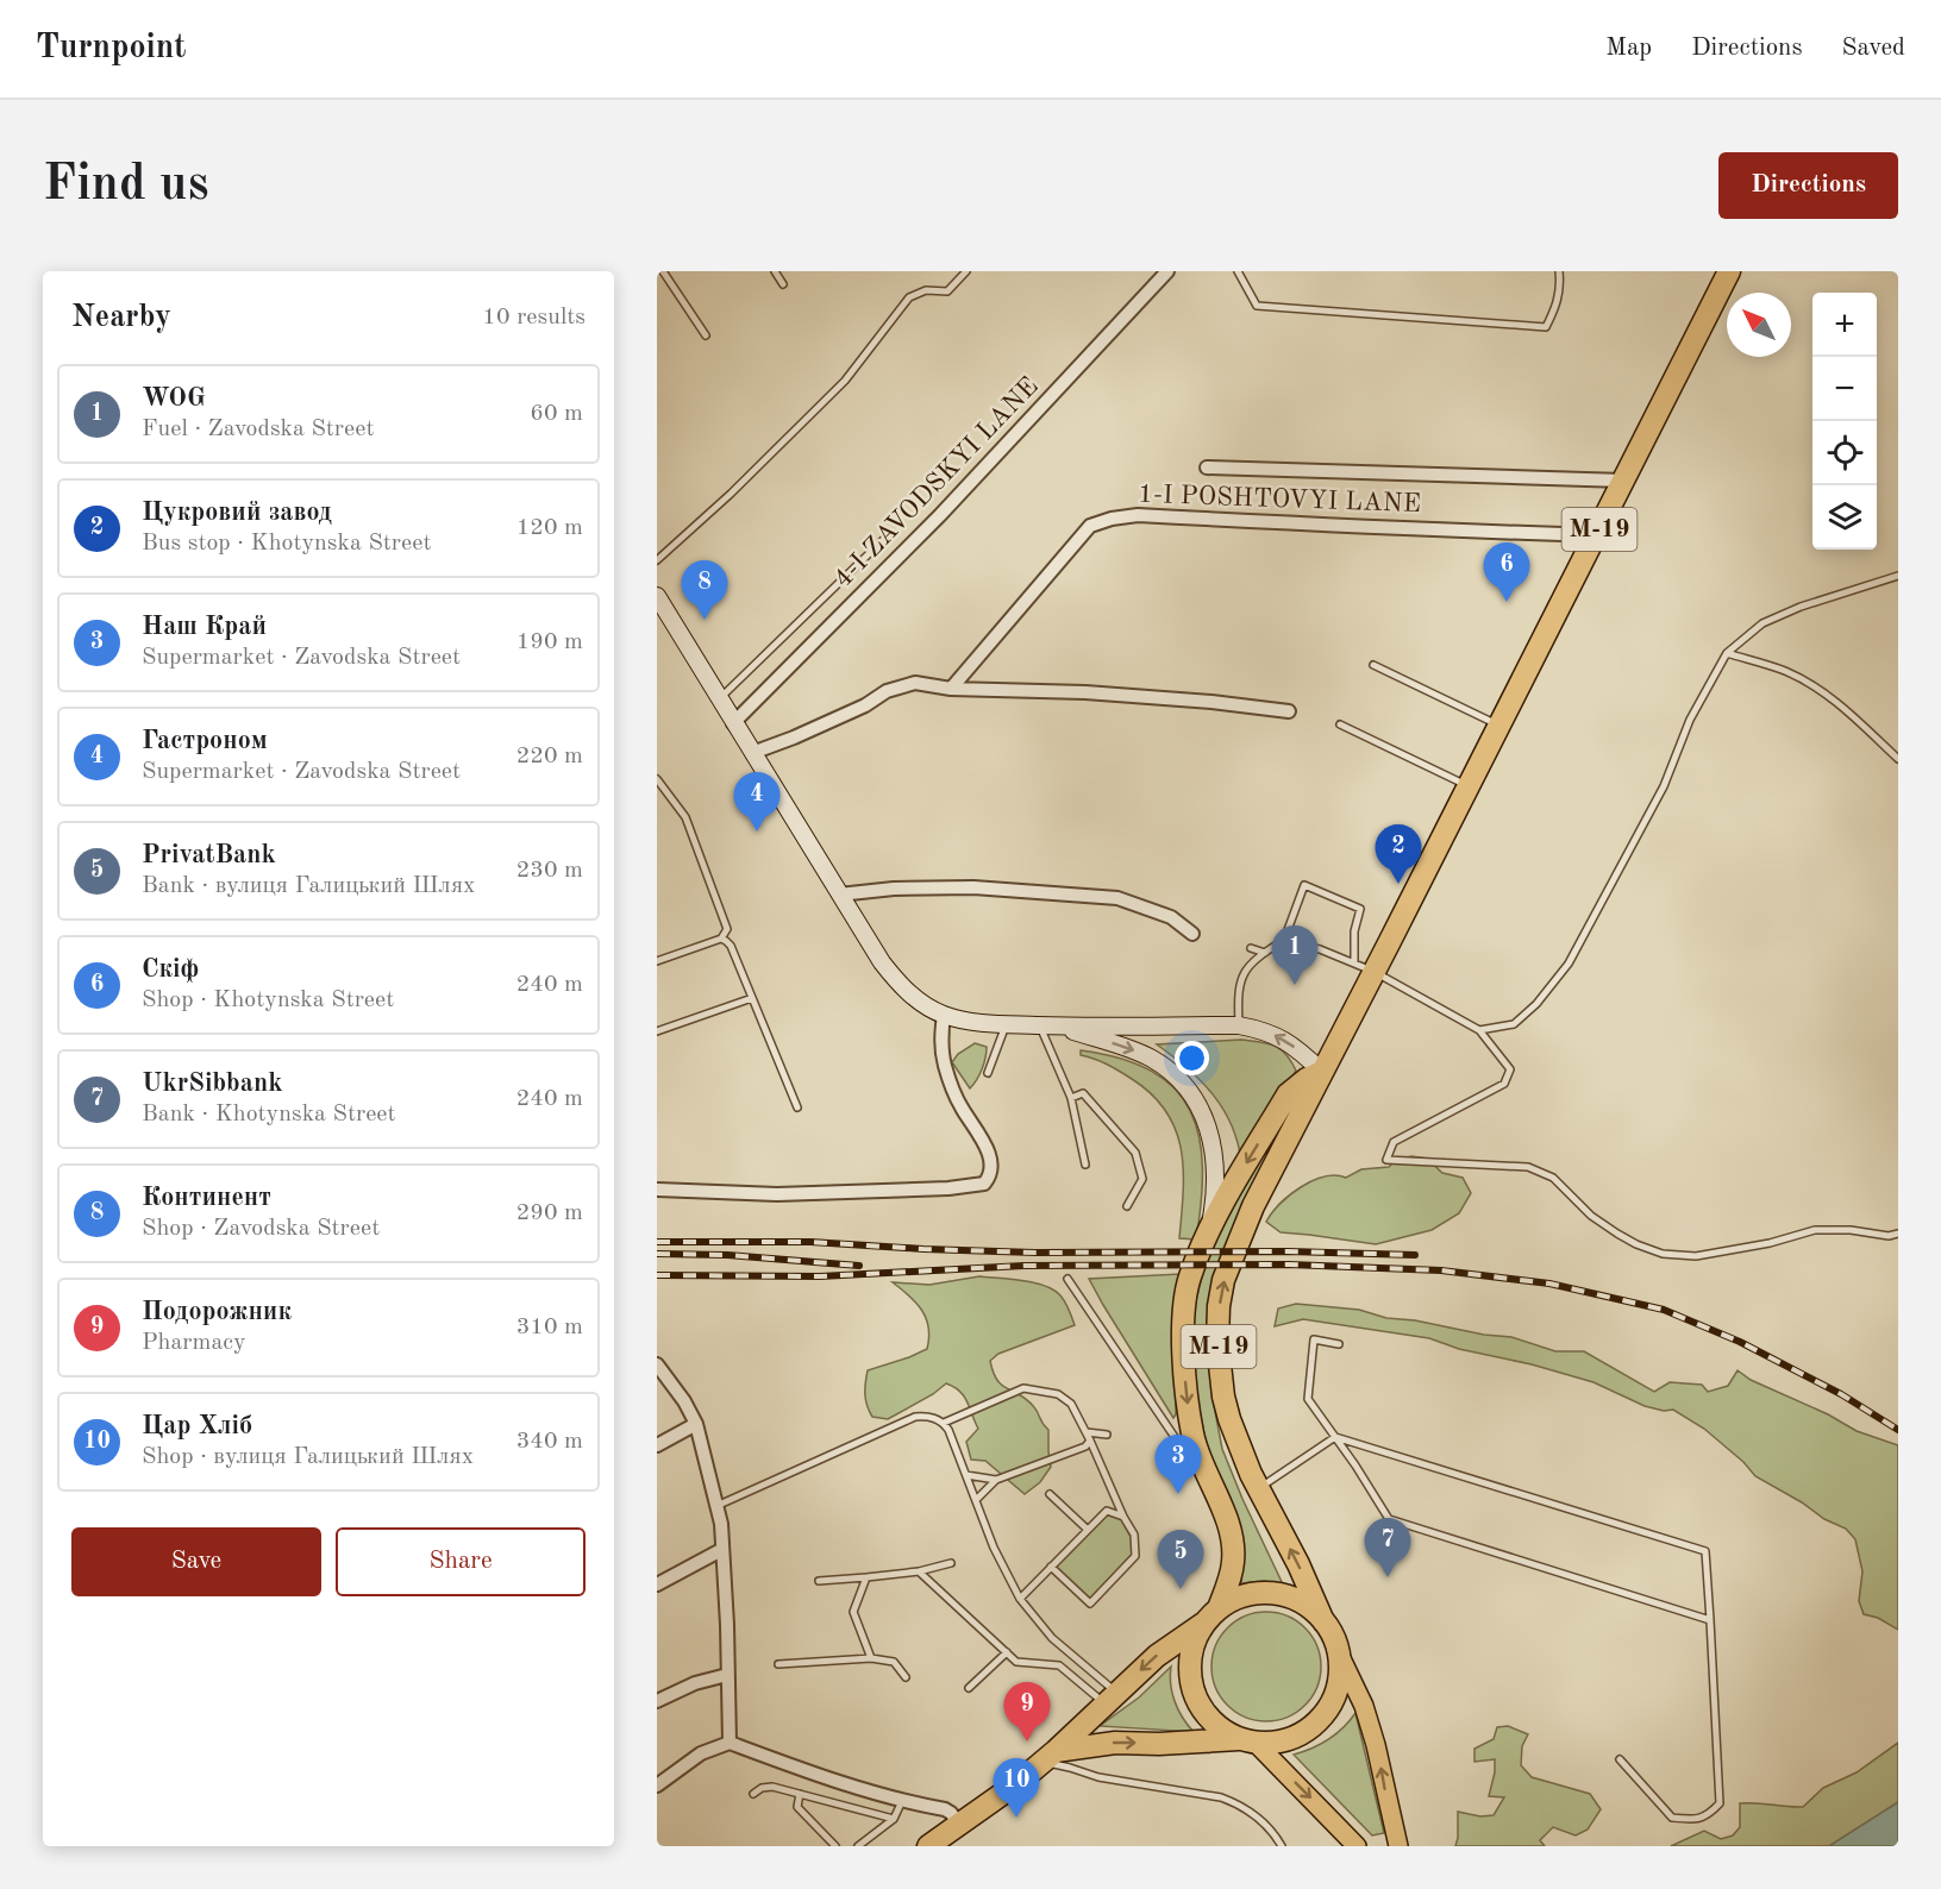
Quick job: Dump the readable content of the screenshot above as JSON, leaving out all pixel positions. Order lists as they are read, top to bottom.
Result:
{
  "streets": {
    "highway": ["М-19"],
    "street": ["4-I ZAVODSKYI LANE", "1-I POSHTOVYI LANE"]
  },
  "crossings": [
    ["1-I POSHTOVYI LANE", "М-19"]
  ],
  "north": "top left",
  "page": {
    "header": "Turnpoint",
    "nav": ["Map", "Directions", "Saved"],
    "buttons": [
      "Directions",
      ["Save", "Share"]
    ],
    "title": "Find us",
    "heading": ["Nearby", "10 results"],
    "map_buttons": ["+", "−"],
    "list": [
      {
        "mark": "1",
        "name": "WOG",
        "note": "Fuel · Zavodska Street",
        "value": "60 m"
      },
      {
        "mark": "2",
        "name": "Цукровий завод",
        "note": "Bus stop · Khotynska Street",
        "value": "120 m"
      },
      {
        "mark": "3",
        "name": "Наш Край",
        "note": "Supermarket · Zavodska Street",
        "value": "190 m"
      },
      {
        "mark": "4",
        "name": "Гастроном",
        "note": "Supermarket · Zavodska Street",
        "value": "220 m"
      },
      {
        "mark": "5",
        "name": "PrivatBank",
        "note": "Bank · вулиця Галицький Шлях",
        "value": "230 m"
      },
      {
        "mark": "6",
        "name": "Скіф",
        "note": "Shop · Khotynska Street",
        "value": "240 m"
      },
      {
        "mark": "7",
        "name": "UkrSibbank",
        "note": "Bank · Khotynska Street",
        "value": "240 m"
      },
      {
        "mark": "8",
        "name": "Континент",
        "note": "Shop · Zavodska Street",
        "value": "290 m"
      },
      {
        "mark": "9",
        "name": "Подорожник",
        "note": "Pharmacy",
        "value": "310 m"
      },
      {
        "mark": "10",
        "name": "Цар Хліб",
        "note": "Shop · вулиця Галицький Шлях",
        "value": "340 m"
      }
    ],
    "pins": [
      "6",
      "8",
      "4",
      "2",
      "1",
      "3",
      "7",
      "5",
      "9",
      "10"
    ]
  }
}
